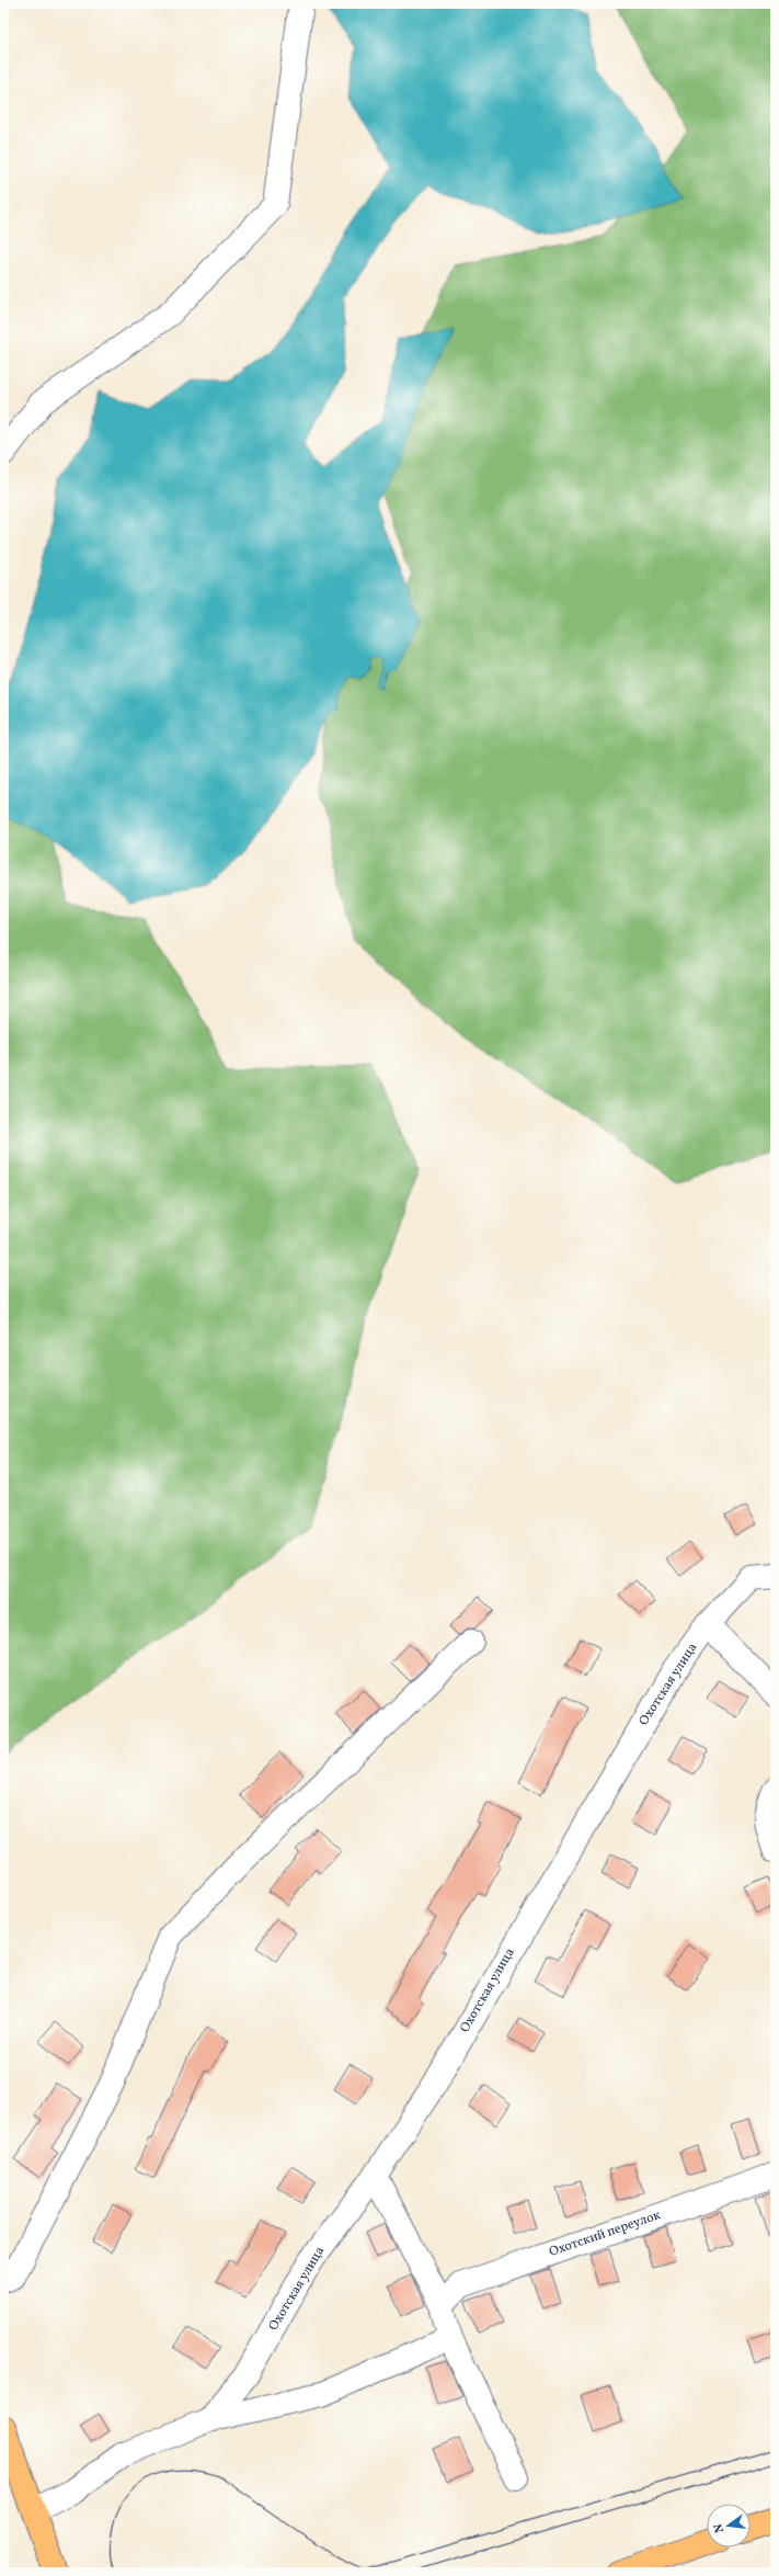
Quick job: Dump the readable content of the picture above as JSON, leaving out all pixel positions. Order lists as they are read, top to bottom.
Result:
{
  "streets": {
    "street": ["Охотская улица", "Охотский переулок"]
  },
  "north": "left"
}
